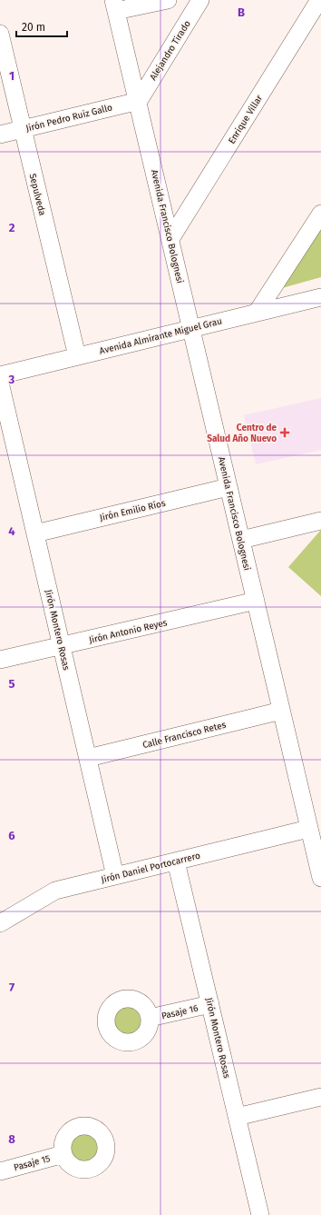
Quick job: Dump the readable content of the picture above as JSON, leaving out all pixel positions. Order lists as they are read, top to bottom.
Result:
{
  "streets": {
    "street": [
      "Alejandro Tirado",
      "Jirón Pedro Ruiz Gallo",
      "Enrique Villar",
      "Sepulveda",
      "Avenida Francisco Bolognesi",
      "Avenida Almirante Miguel Grau",
      "Jirón Emilio Ríos",
      "Jirón Montero Rosas",
      "Jirón Antonio Reyes",
      "Calle Francisco Retes",
      "Jirón Daniel Portocarrero",
      "Pasaje 16",
      "Pasaje 15"
    ]
  },
  "crossings": [
    ["Alejandro Tirado", "Jirón Pedro Ruiz Gallo"],
    ["Alejandro Tirado", "Avenida Francisco Bolognesi"],
    ["Jirón Pedro Ruiz Gallo", "Sepulveda"],
    ["Jirón Pedro Ruiz Gallo", "Avenida Francisco Bolognesi"],
    ["Enrique Villar", "Avenida Francisco Bolognesi"],
    ["Sepulveda", "Avenida Almirante Miguel Grau"],
    ["Avenida Francisco Bolognesi", "Avenida Almirante Miguel Grau"],
    ["Avenida Francisco Bolognesi", "Jirón Emilio Ríos"],
    ["Avenida Francisco Bolognesi", "Jirón Antonio Reyes"],
    ["Avenida Francisco Bolognesi", "Calle Francisco Retes"],
    ["Avenida Francisco Bolognesi", "Jirón Daniel Portocarrero"],
    ["Jirón Emilio Ríos", "Jirón Montero Rosas"],
    ["Jirón Montero Rosas", "Jirón Antonio Reyes"],
    ["Jirón Montero Rosas", "Calle Francisco Retes"],
    ["Jirón Montero Rosas", "Jirón Daniel Portocarrero"],
    ["Jirón Montero Rosas", "Pasaje 16"]
  ],
  "places": {
    "health": ["Centro de Salud Año Nuevo"]
  },
  "scale_bar": "20 m",
  "grid": {
    "columns": ["B"],
    "rows": [
      "1",
      "2",
      "3",
      "4",
      "5",
      "6",
      "7",
      "8"
    ]
  }
}
